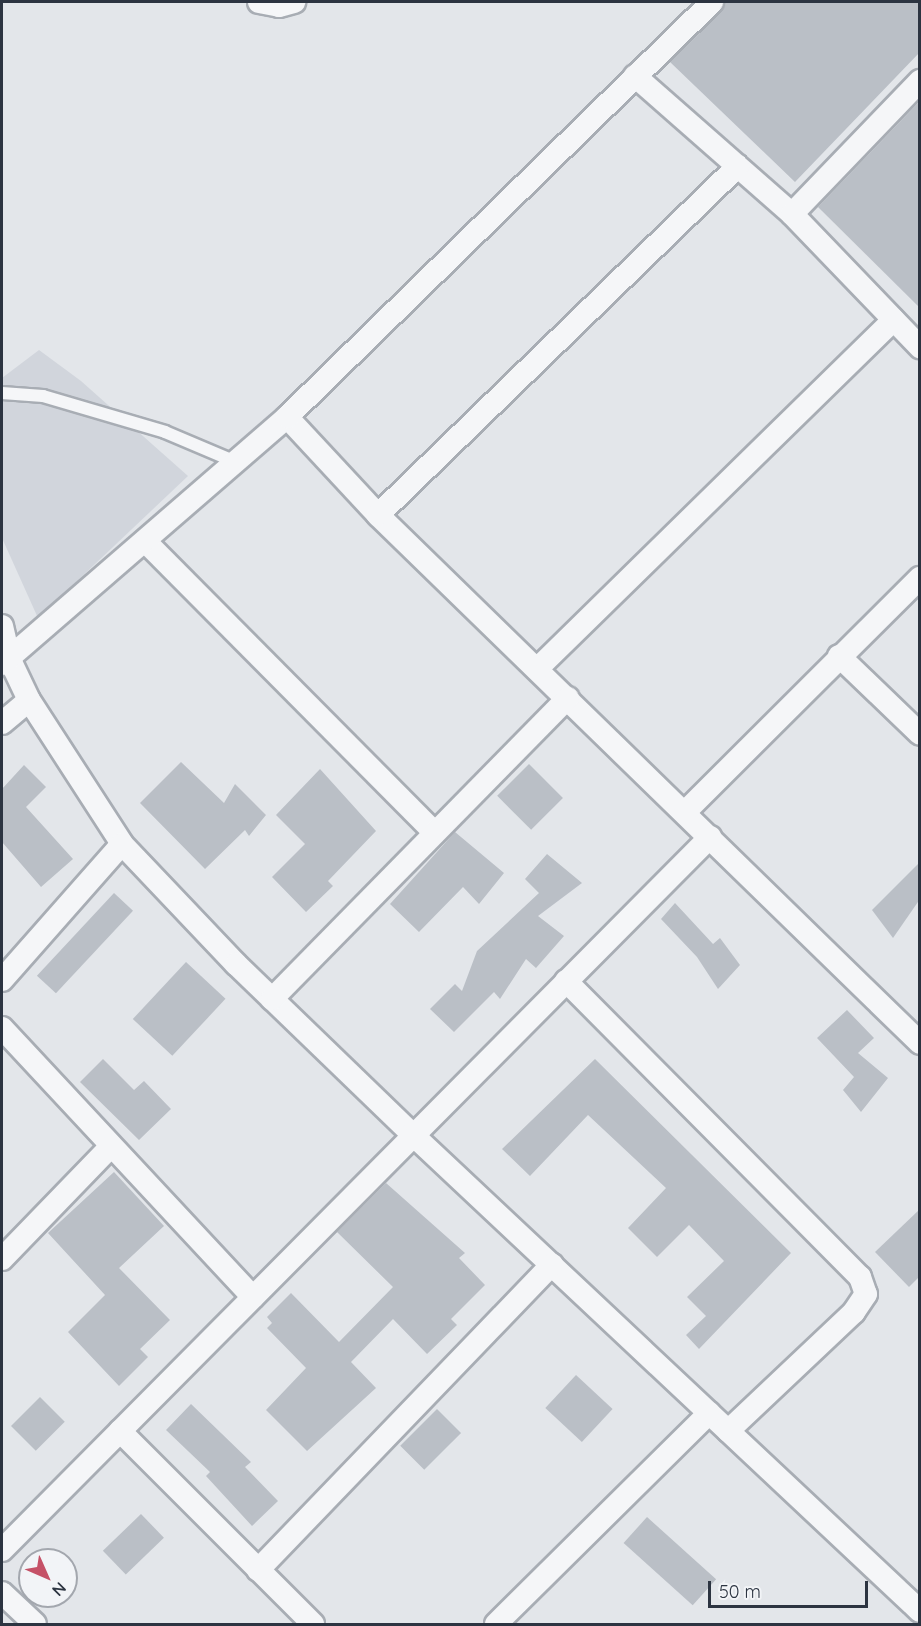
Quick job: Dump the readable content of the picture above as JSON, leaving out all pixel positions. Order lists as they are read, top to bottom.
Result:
{
  "scale_bar": "50 m",
  "north": "bottom right"
}
